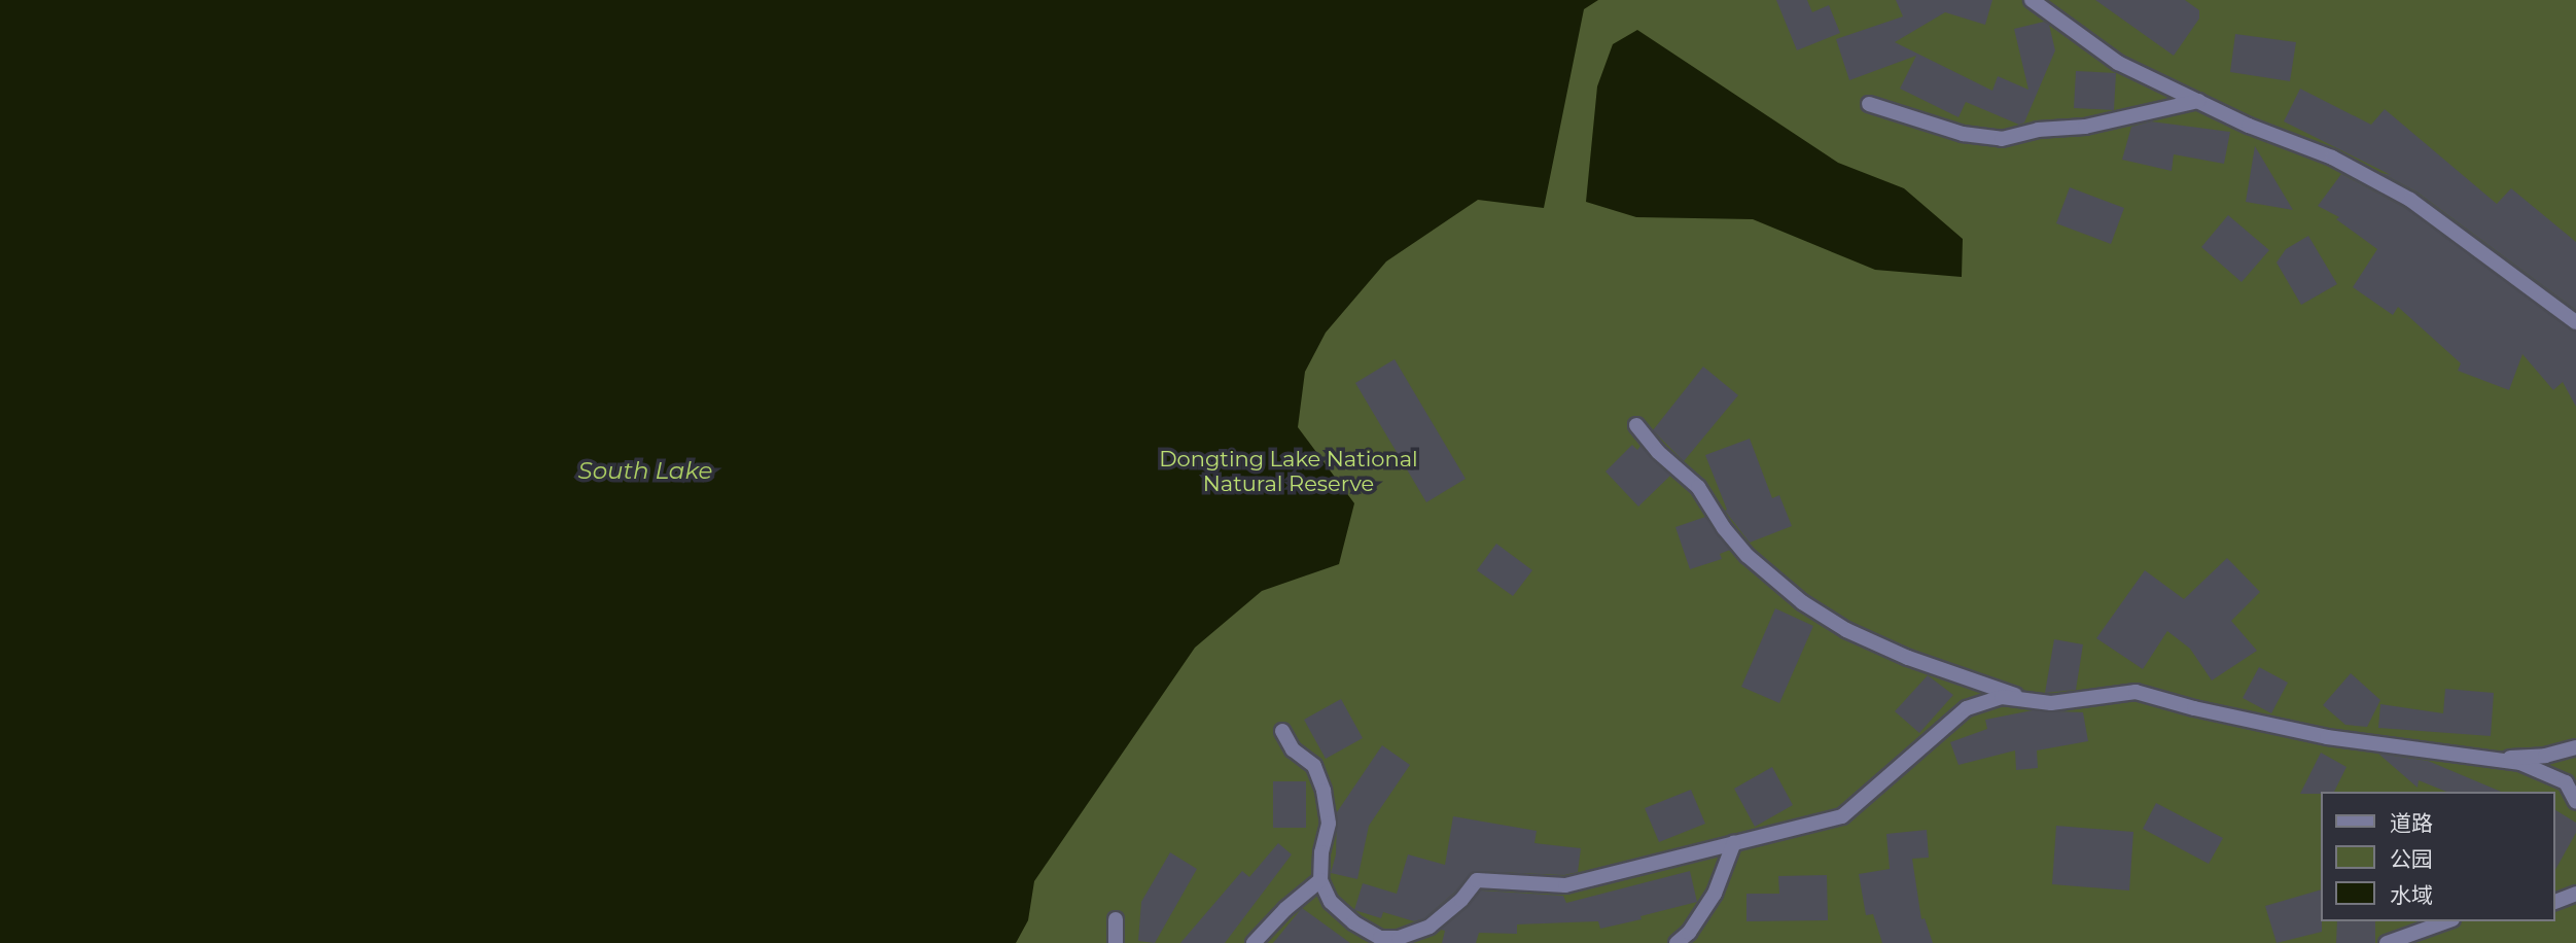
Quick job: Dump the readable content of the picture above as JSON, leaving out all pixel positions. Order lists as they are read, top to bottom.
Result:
{
  "water": ["South Lake"],
  "parks": ["Dongting Lake National Natural Reserve"],
  "legend": ["道路", "公园", "水域"]
}
